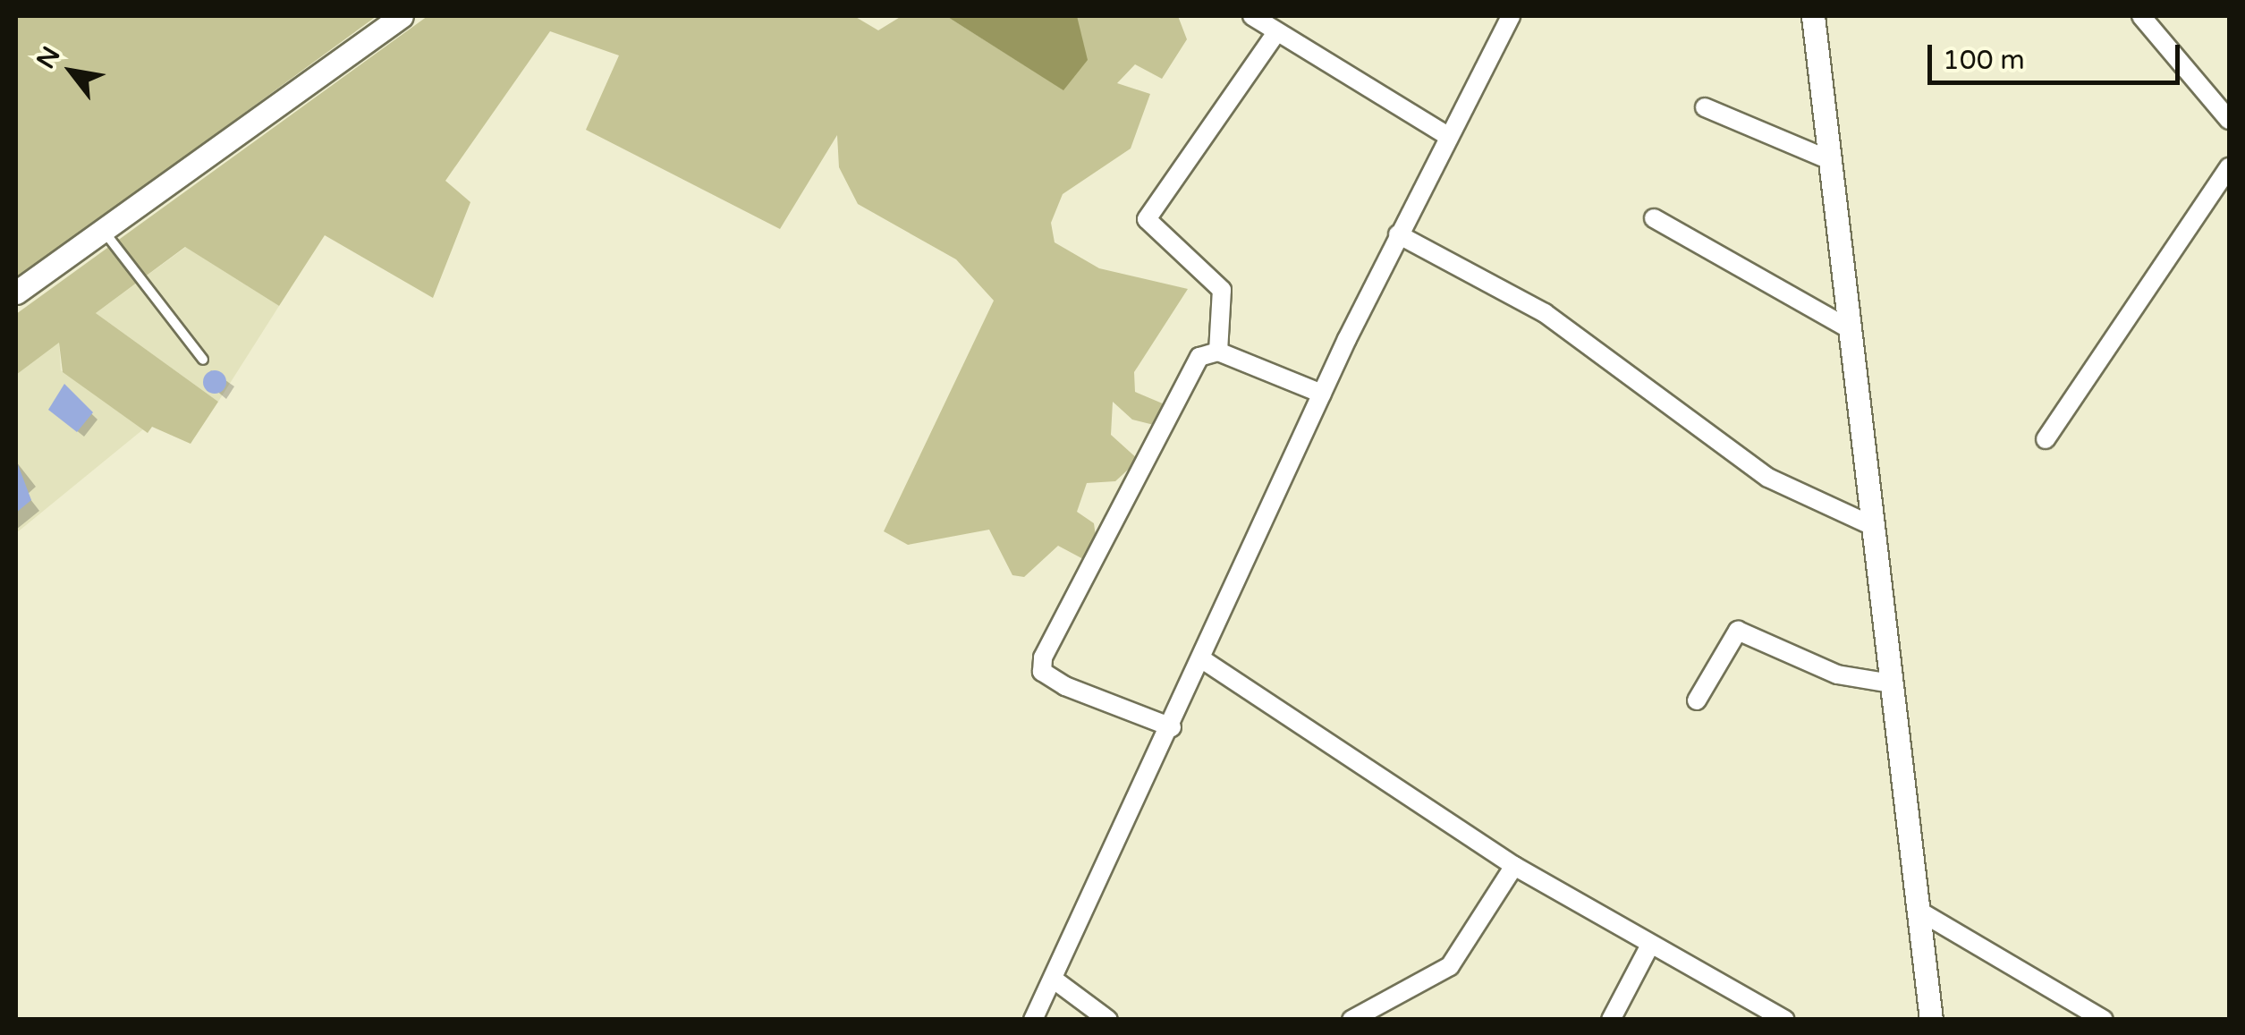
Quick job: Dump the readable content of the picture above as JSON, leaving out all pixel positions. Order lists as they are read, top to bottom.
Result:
{
  "scale_bar": "100 m",
  "north": "top left"
}
